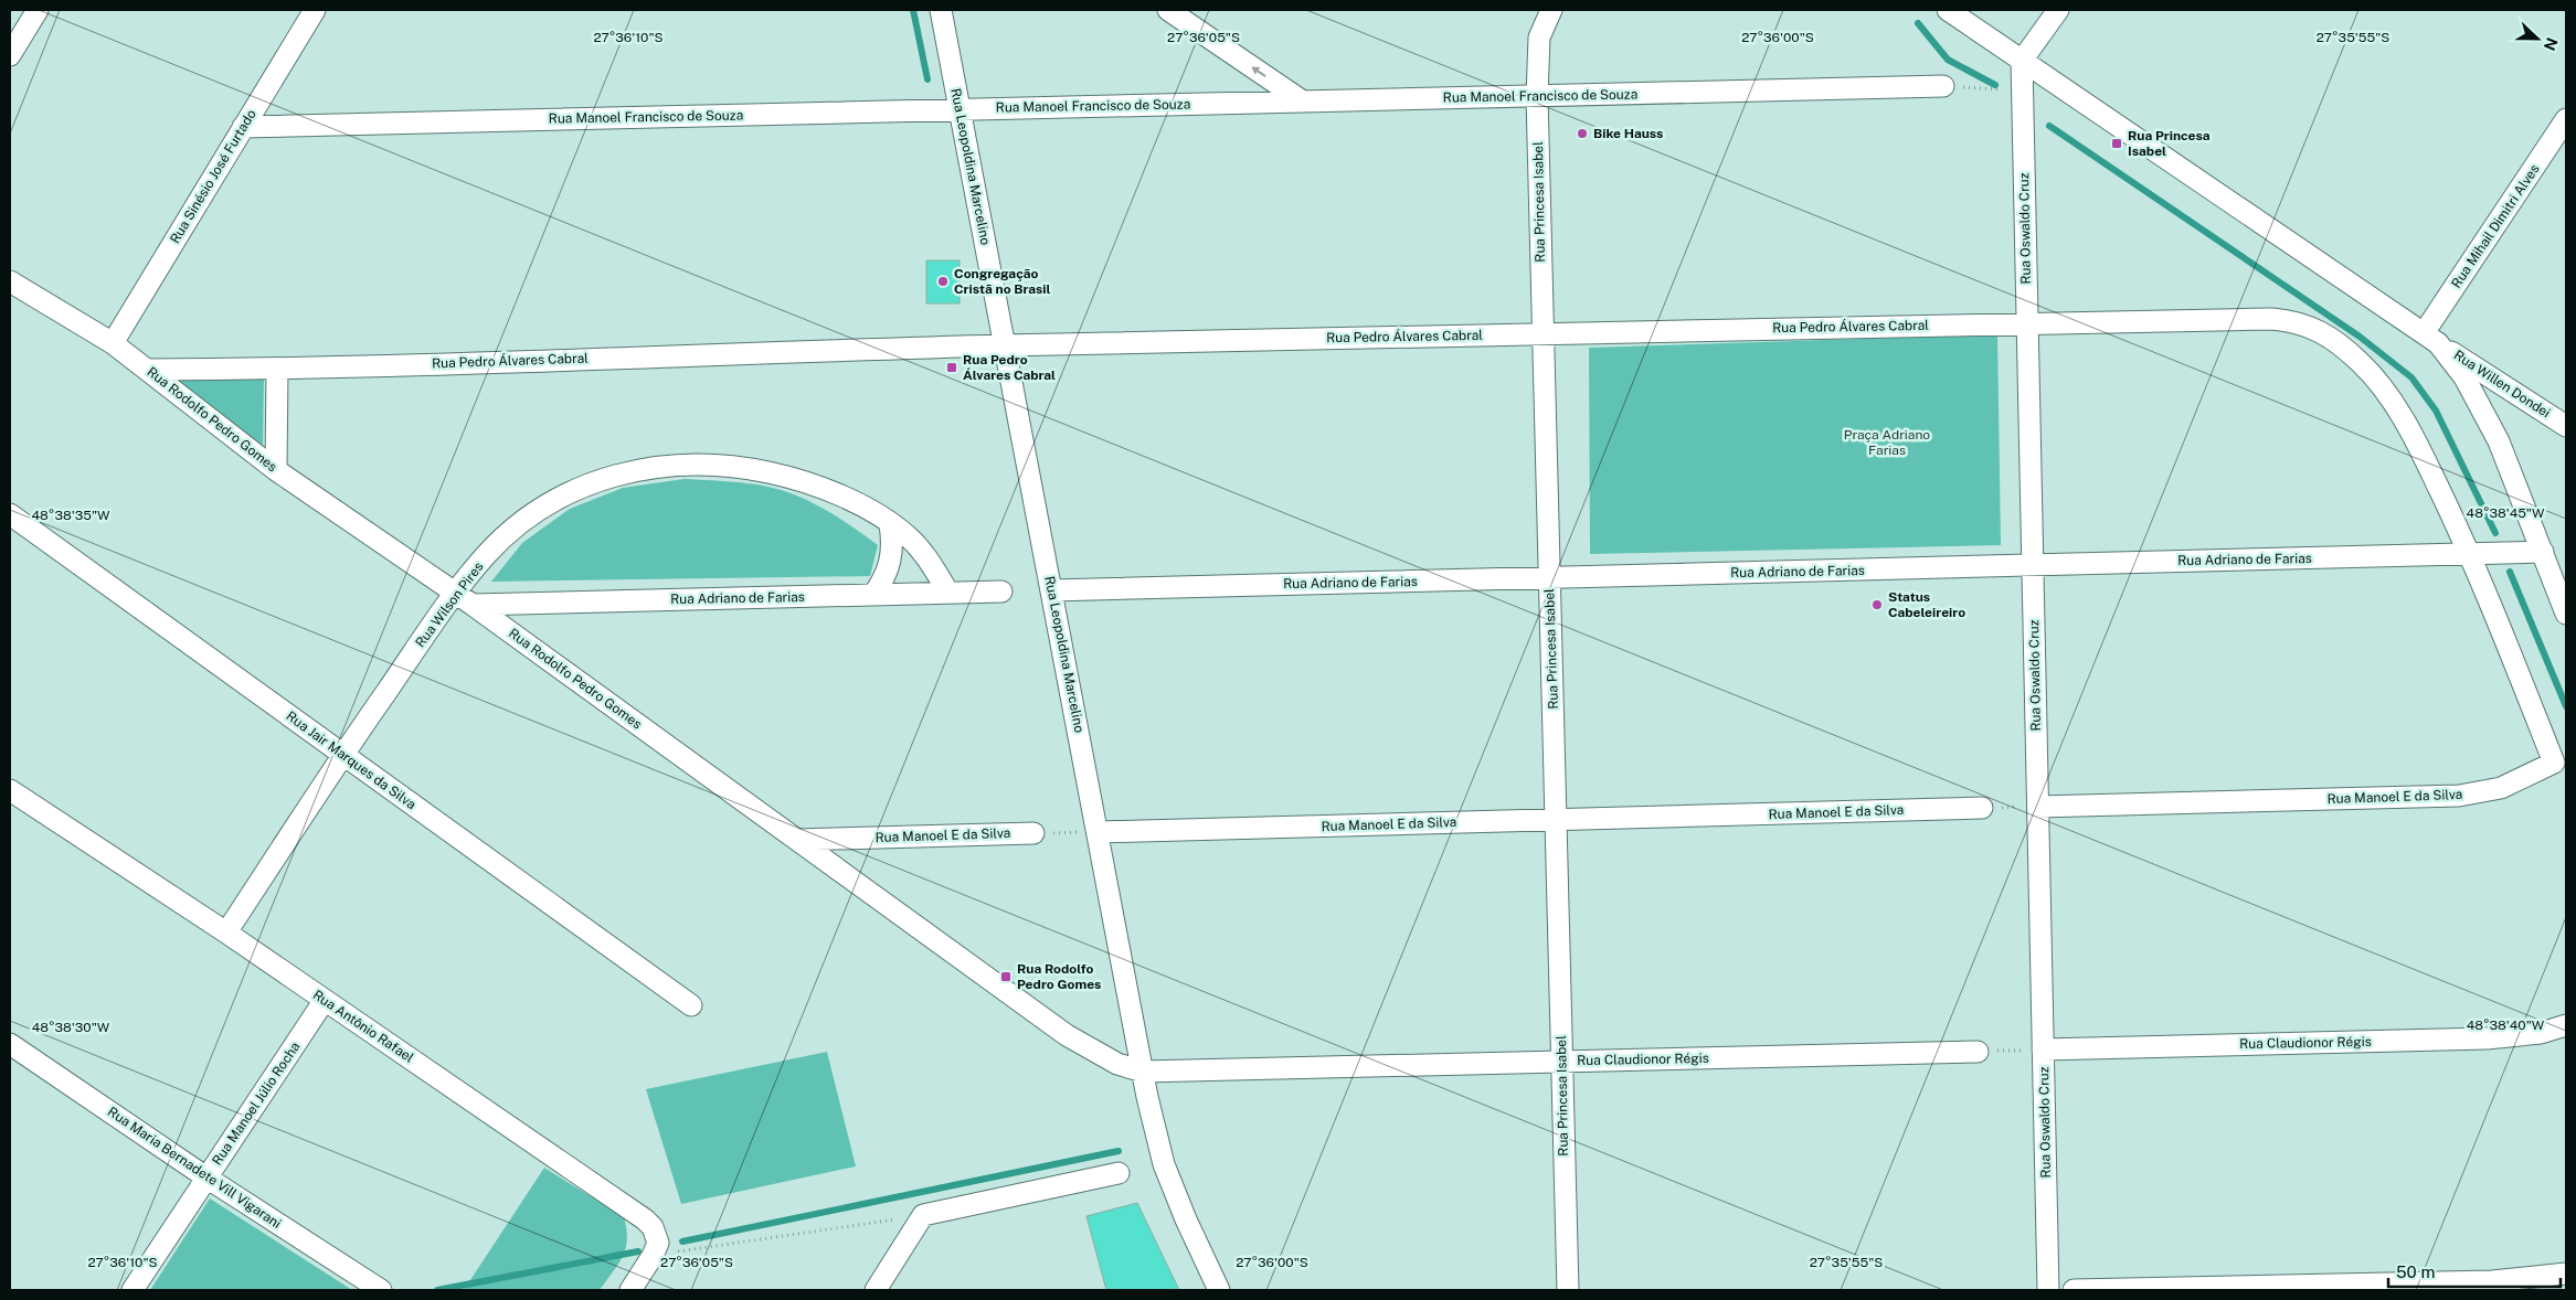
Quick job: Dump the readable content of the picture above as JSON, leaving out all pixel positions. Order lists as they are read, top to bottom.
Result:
{
  "streets": {
    "street": [
      "Rua Manoel Francisco de Souza",
      "Rua Leopoldina Marcelino",
      "Rua Sinésio José Furtado",
      "Rua Princesa Isabel",
      "Rua Mihail Dimitri Alves",
      "Rua Oswaldo Cruz",
      "Rua Pedro Álvares Cabral",
      "Rua Willen Dondei",
      "Rua Rodolfo Pedro Gomes",
      "Rua Adriano de Farias",
      "Rua Wilson Pires",
      "Rua Jair Marques da Silva",
      "Rua Manoel E da Silva",
      "Rua Antônio Rafael",
      "Rua Claudionor Régis",
      "Rua Manoel Júlio Rocha",
      "Rua Maria Bernadete Vill Vigarani"
    ]
  },
  "crossings": [
    ["Rua Manoel Francisco de Souza", "Rua Leopoldina Marcelino"],
    ["Rua Manoel Francisco de Souza", "Rua Sinésio José Furtado"],
    ["Rua Manoel Francisco de Souza", "Rua Princesa Isabel"],
    ["Rua Leopoldina Marcelino", "Rua Pedro Álvares Cabral"],
    ["Rua Leopoldina Marcelino", "Rua Rodolfo Pedro Gomes"],
    ["Rua Leopoldina Marcelino", "Rua Adriano de Farias"],
    ["Rua Leopoldina Marcelino", "Rua Manoel E da Silva"],
    ["Rua Leopoldina Marcelino", "Rua Claudionor Régis"],
    ["Rua Sinésio José Furtado", "Rua Rodolfo Pedro Gomes"],
    ["Rua Princesa Isabel", "Rua Pedro Álvares Cabral"],
    ["Rua Princesa Isabel", "Rua Adriano de Farias"],
    ["Rua Princesa Isabel", "Rua Manoel E da Silva"],
    ["Rua Princesa Isabel", "Rua Claudionor Régis"],
    ["Rua Mihail Dimitri Alves", "Rua Willen Dondei"],
    ["Rua Oswaldo Cruz", "Rua Pedro Álvares Cabral"],
    ["Rua Oswaldo Cruz", "Rua Adriano de Farias"],
    ["Rua Oswaldo Cruz", "Rua Manoel E da Silva"],
    ["Rua Oswaldo Cruz", "Rua Claudionor Régis"],
    ["Rua Pedro Álvares Cabral", "Rua Rodolfo Pedro Gomes"],
    ["Rua Pedro Álvares Cabral", "Rua Adriano de Farias"],
    ["Rua Pedro Álvares Cabral", "Rua Manoel E da Silva"],
    ["Rua Rodolfo Pedro Gomes", "Rua Adriano de Farias"],
    ["Rua Rodolfo Pedro Gomes", "Rua Wilson Pires"],
    ["Rua Rodolfo Pedro Gomes", "Rua Manoel E da Silva"],
    ["Rua Rodolfo Pedro Gomes", "Rua Claudionor Régis"],
    ["Rua Adriano de Farias", "Rua Wilson Pires"],
    ["Rua Adriano de Farias", "Rua Manoel E da Silva"],
    ["Rua Wilson Pires", "Rua Jair Marques da Silva"],
    ["Rua Wilson Pires", "Rua Antônio Rafael"],
    ["Rua Antônio Rafael", "Rua Manoel Júlio Rocha"],
    ["Rua Manoel Júlio Rocha", "Rua Maria Bernadete Vill Vigarani"]
  ],
  "parks": ["Praça Adriano Farias"],
  "places": {
    "other": ["Bike Hauss", "Congregação Cristã no Brasil", "Status Cabeleireiro"],
    "transit": ["Rua Princesa Isabel", "Rua Pedro Álvares Cabral", "Rua Rodolfo Pedro Gomes"]
  },
  "scale_bar": "50 m",
  "north": "right",
  "coordinates": [
    "27°35'55\"S",
    "27°36'10\"S",
    "27°36'05\"S",
    "27°36'00\"S",
    "48°38'45\"W",
    "48°38'35\"W",
    "48°38'40\"W",
    "48°38'30\"W"
  ]
}
